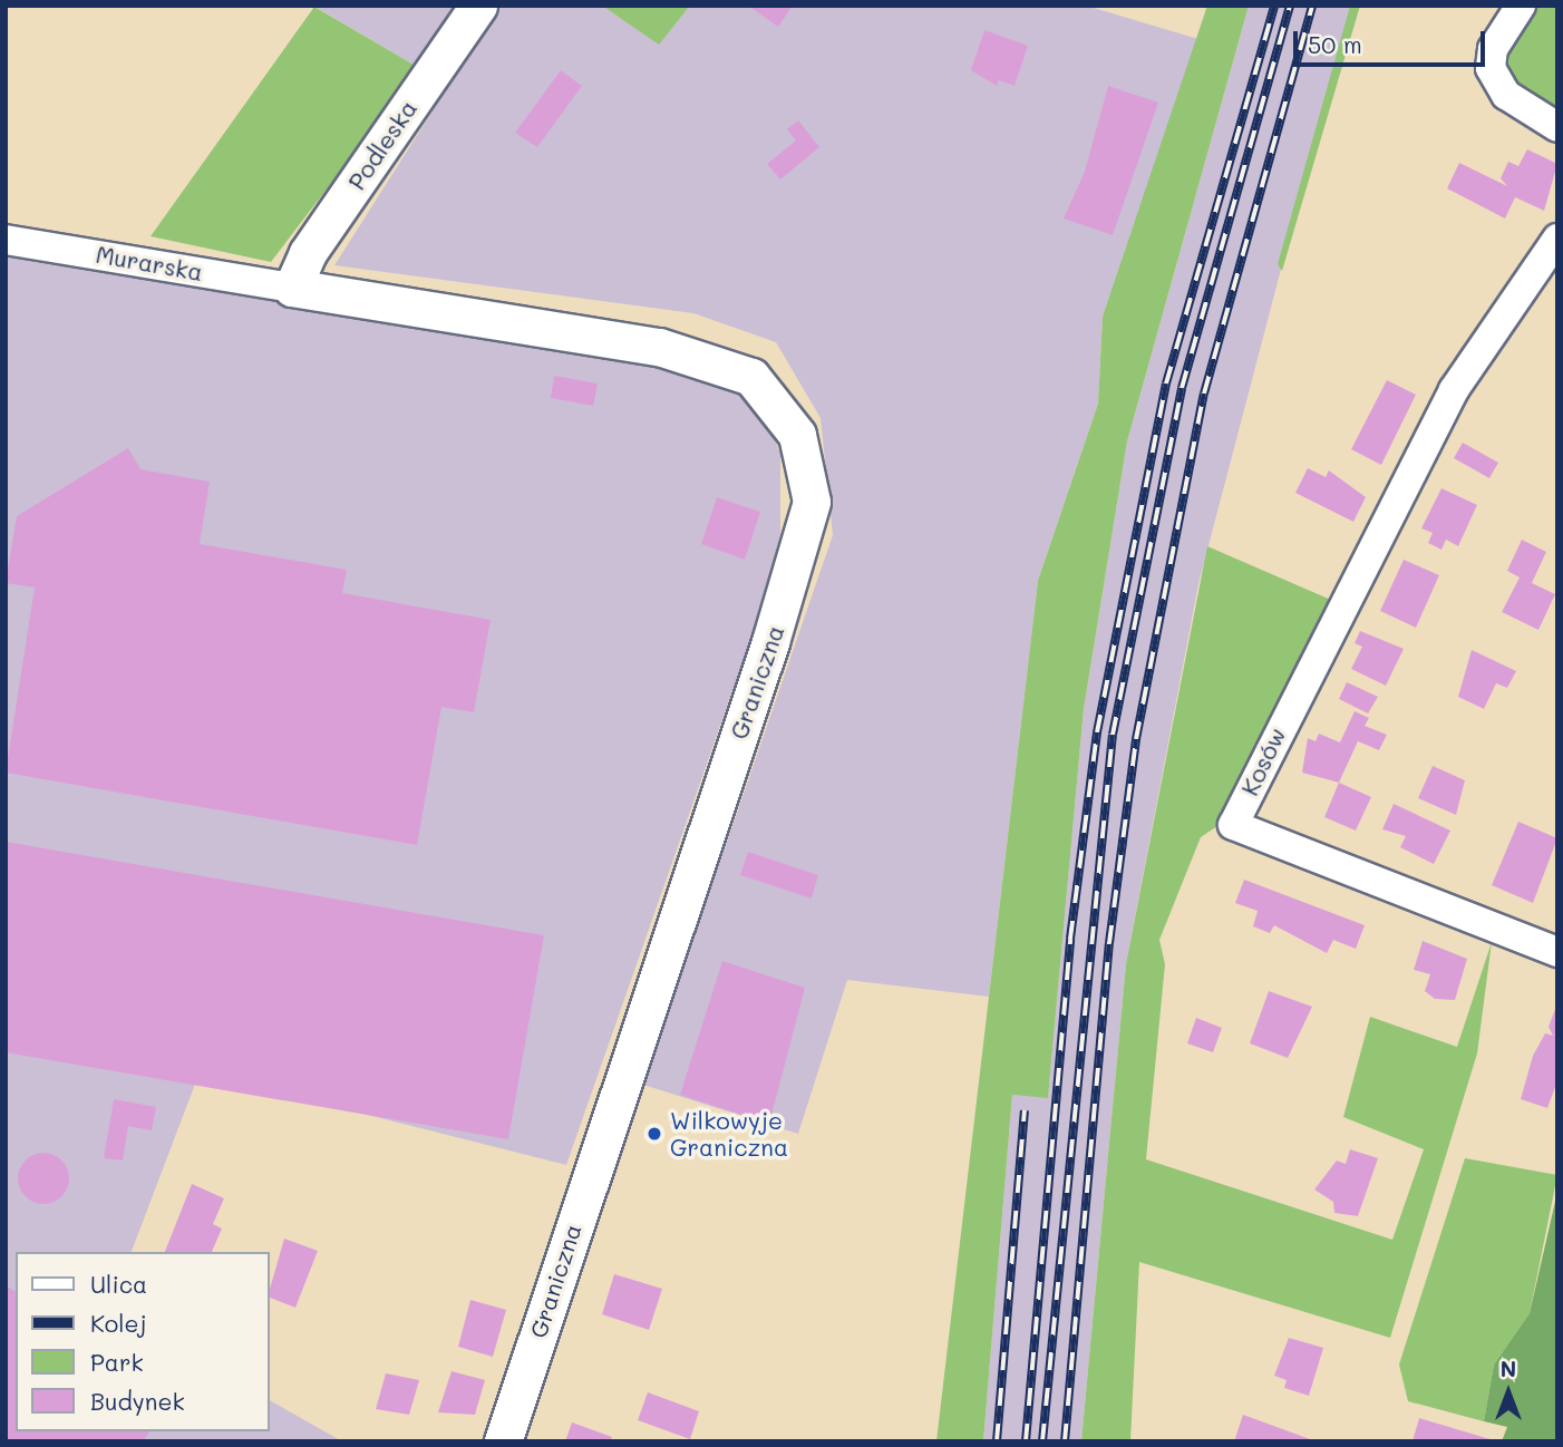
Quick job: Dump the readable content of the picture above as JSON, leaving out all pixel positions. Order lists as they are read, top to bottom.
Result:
{
  "streets": {
    "street": [
      "Podleska",
      "Murarska",
      "Graniczna",
      "Kosów"
    ]
  },
  "crossings": [
    ["Podleska", "Murarska"],
    ["Podleska", "Graniczna"],
    ["Murarska", "Graniczna"]
  ],
  "places": ["Wilkowyje Graniczna"],
  "legend": [
    "Ulica",
    "Kolej",
    "Park",
    "Budynek"
  ],
  "scale_bar": "50 m",
  "north": "top"
}
